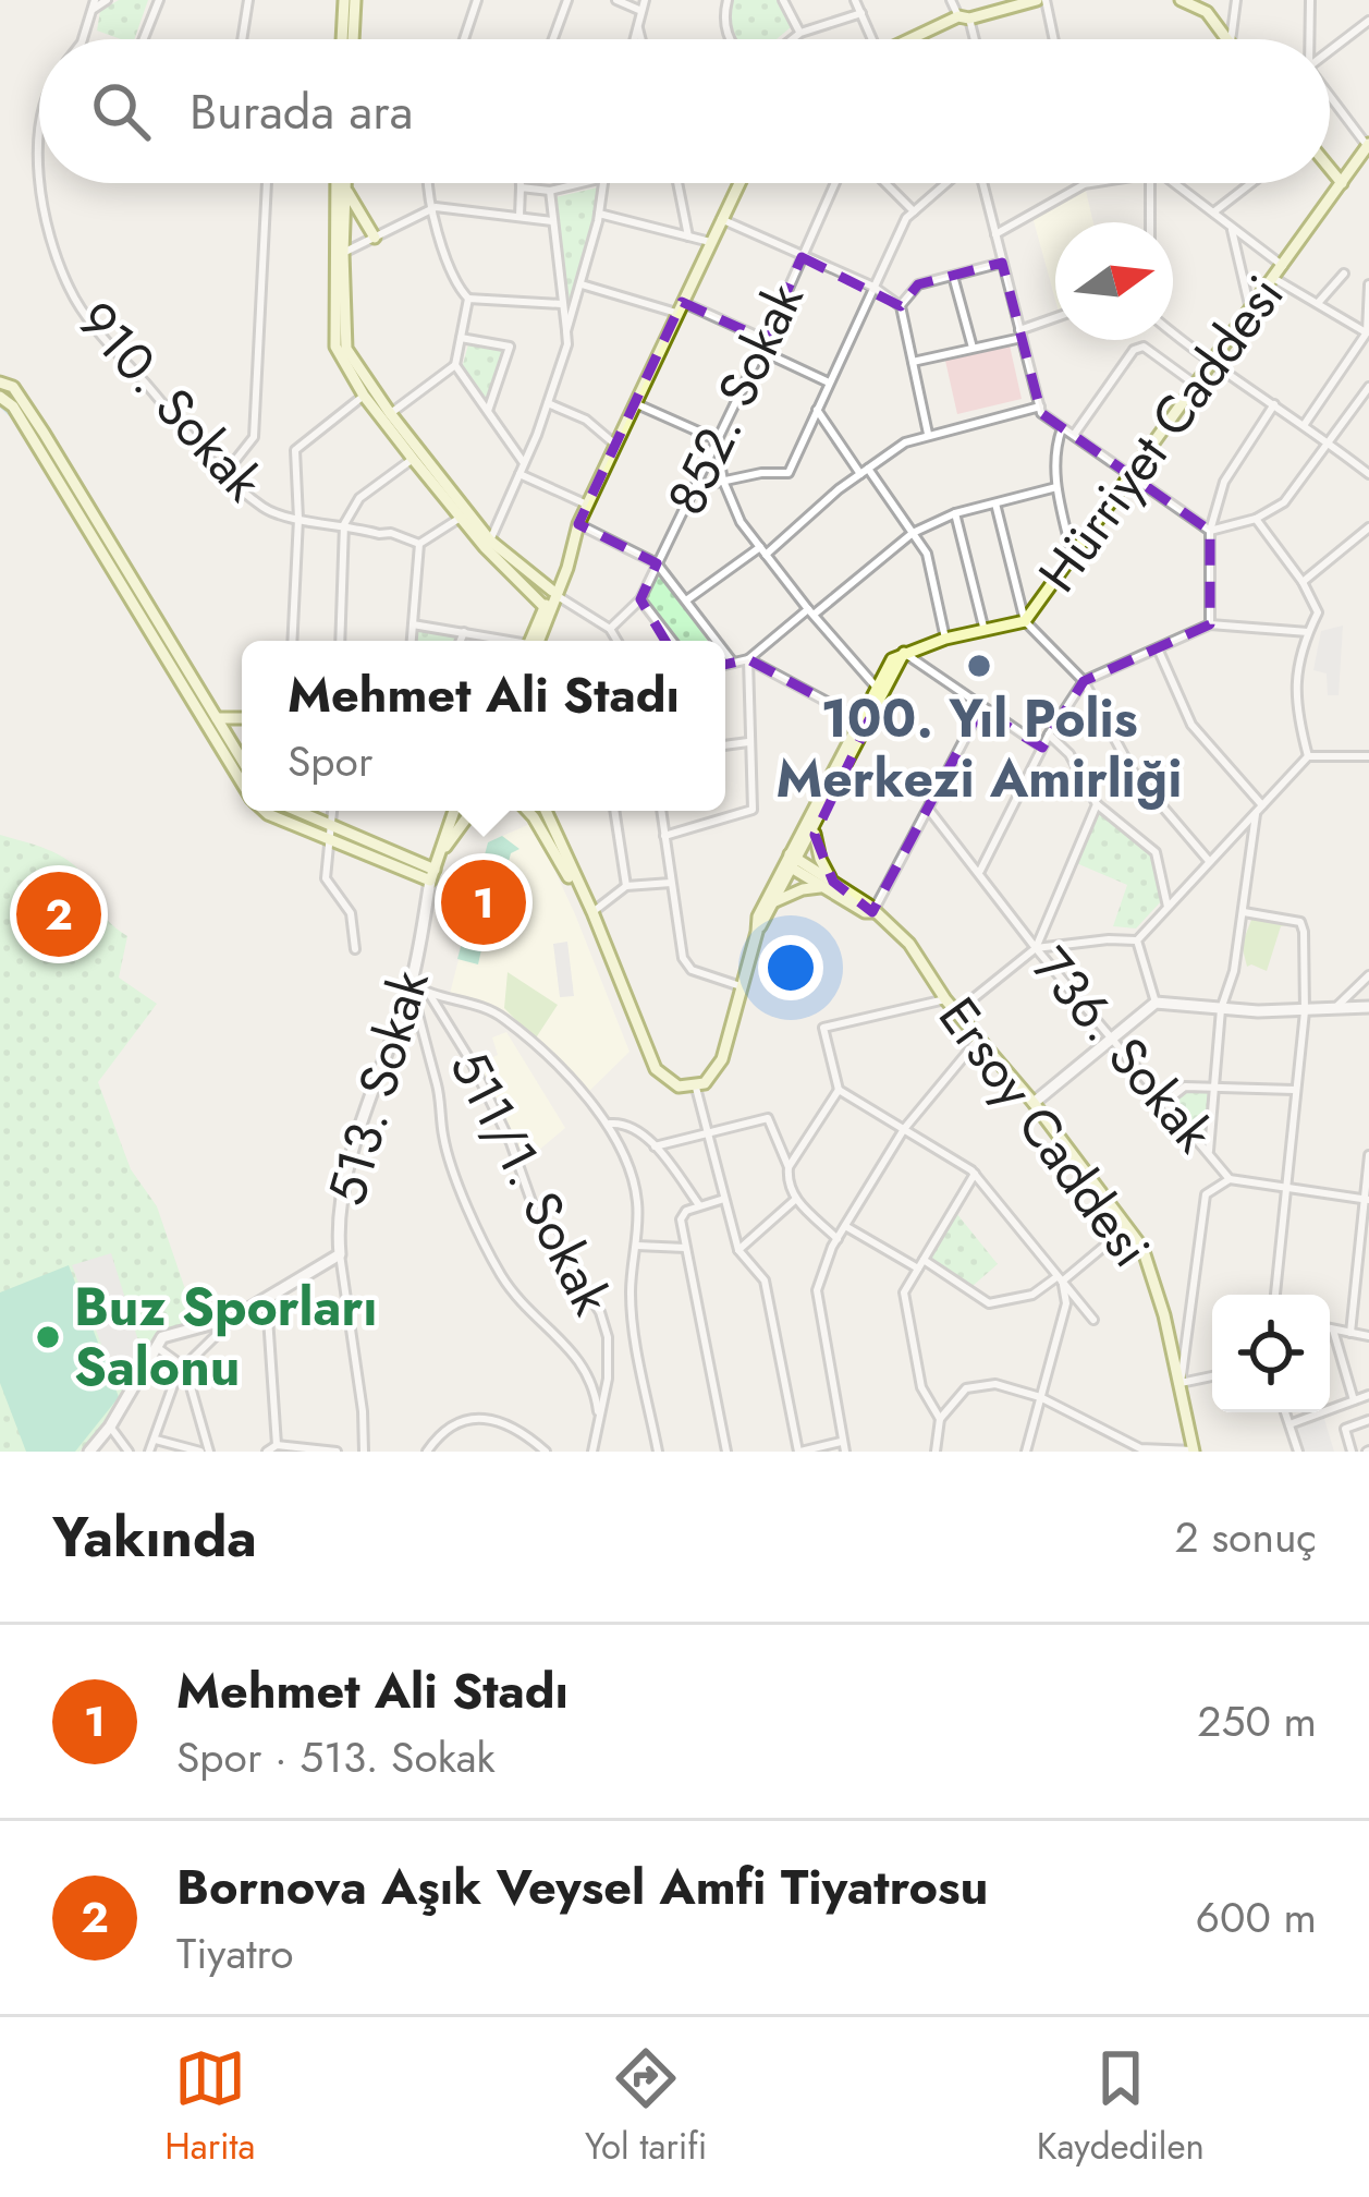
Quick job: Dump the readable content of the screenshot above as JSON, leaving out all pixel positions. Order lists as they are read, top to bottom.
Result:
{
  "streets": {
    "main road": ["Hürriyet Caddesi", "Ersoy Caddesi"],
    "street": [
      "852. Sokak",
      "910. Sokak",
      "736. Sokak",
      "513. Sokak",
      "511/1. Sokak"
    ]
  },
  "places": ["100. Yıl Polis Merkezi Amirliği", "Buz Sporları Salonu"],
  "north": "right",
  "page": {
    "search": "Burada ara",
    "popup": ["Mehmet Ali Stadı", "Spor"],
    "pins": ["1", "2"],
    "heading": ["Yakında", "2 sonuç"],
    "list": [
      {
        "mark": "1",
        "name": "Mehmet Ali Stadı",
        "note": "Spor · 513. Sokak",
        "value": "250 m"
      },
      {
        "mark": "2",
        "name": "Bornova Aşık Veysel Amfi Tiyatrosu",
        "note": "Tiyatro",
        "value": "600 m"
      }
    ],
    "nav": ["Harita", "Yol tarifi", "Kaydedilen"]
  }
}
